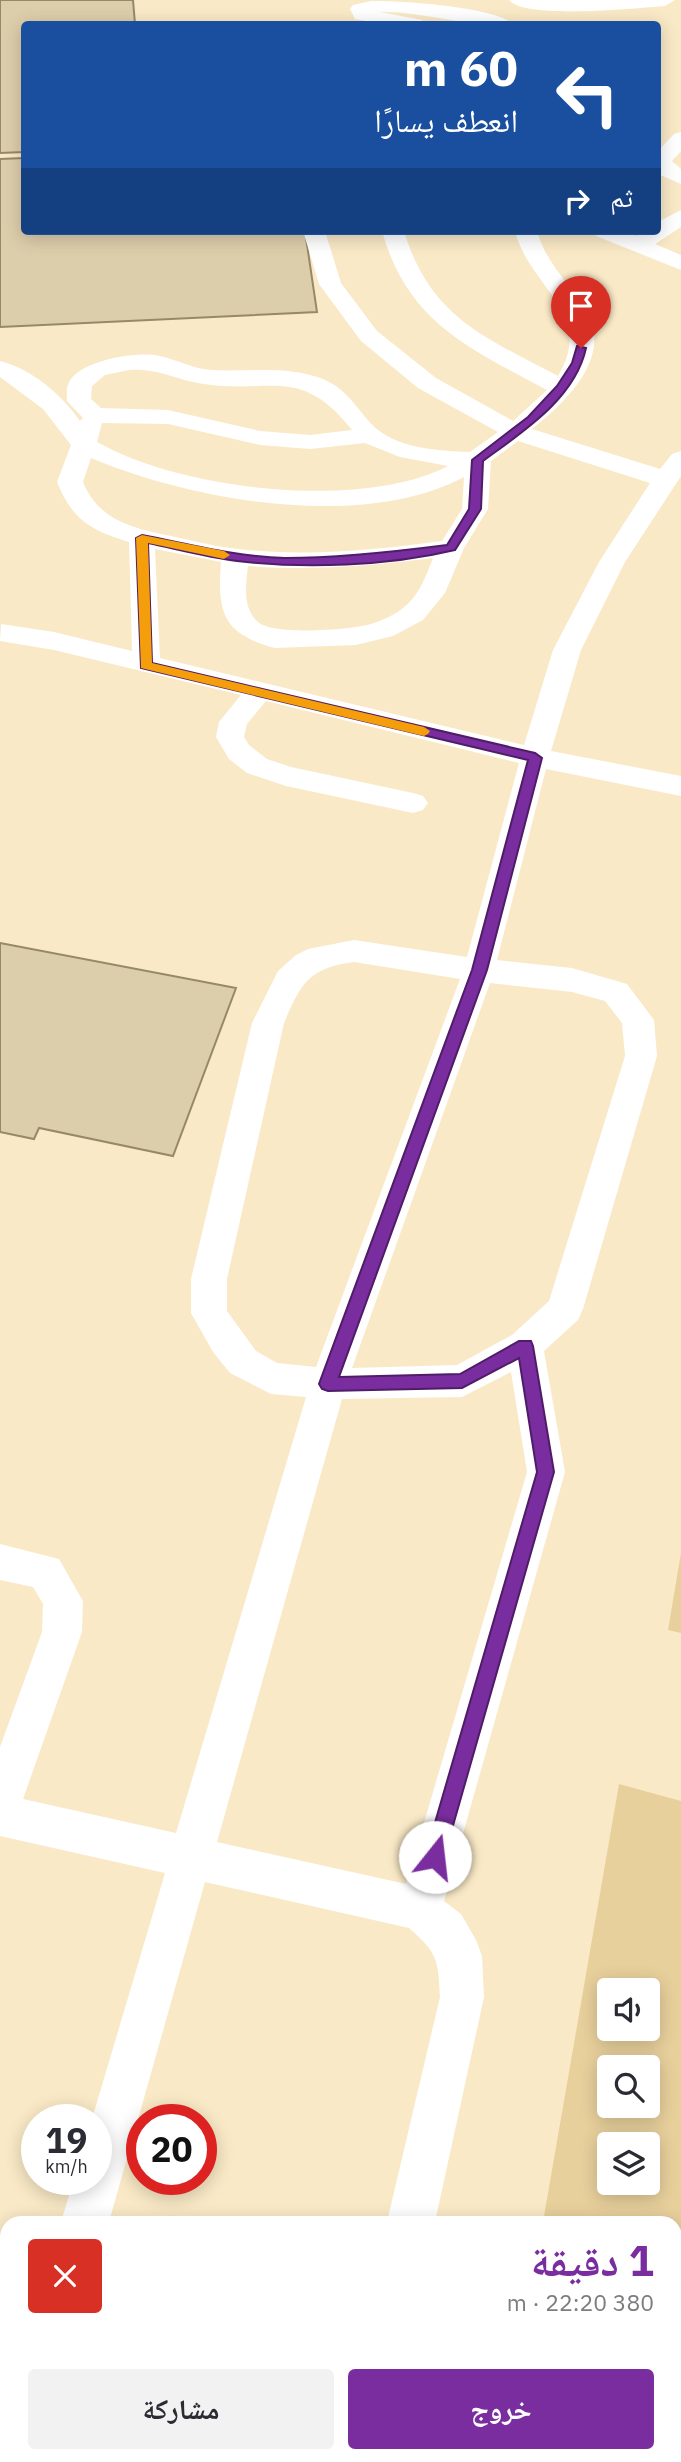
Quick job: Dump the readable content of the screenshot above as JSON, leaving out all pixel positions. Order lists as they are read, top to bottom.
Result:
{
  "page": {
    "turn": ["60 m", "انعطف يسارًا"],
    "then": "ثم",
    "speed": "19 km/h",
    "limit": "20",
    "heading": ["1 دقيقة", "380 m · 22:20"],
    "buttons": ["خروج", "مشاركة"]
  }
}
